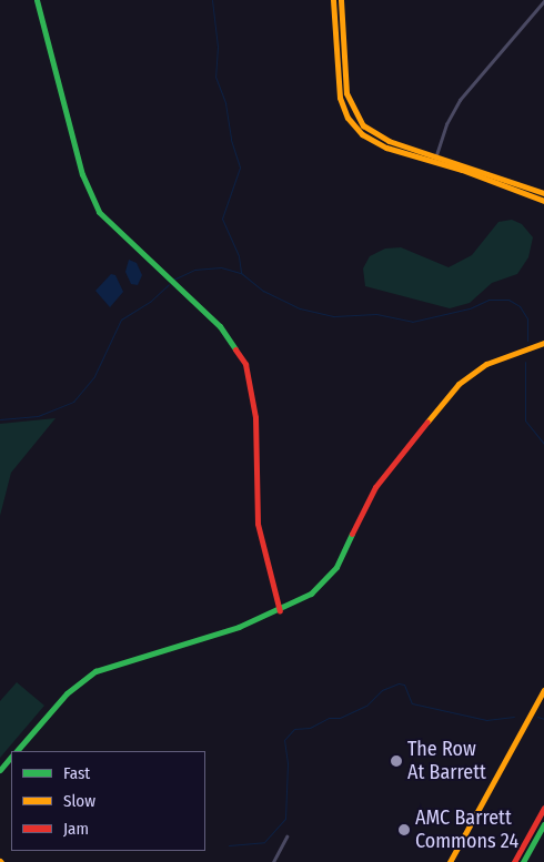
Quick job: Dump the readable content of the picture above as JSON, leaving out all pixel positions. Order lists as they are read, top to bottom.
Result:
{
  "places": ["The Row At Barrett", "AMC Barrett Commons 24"],
  "legend": ["Fast", "Slow", "Jam"]
}
